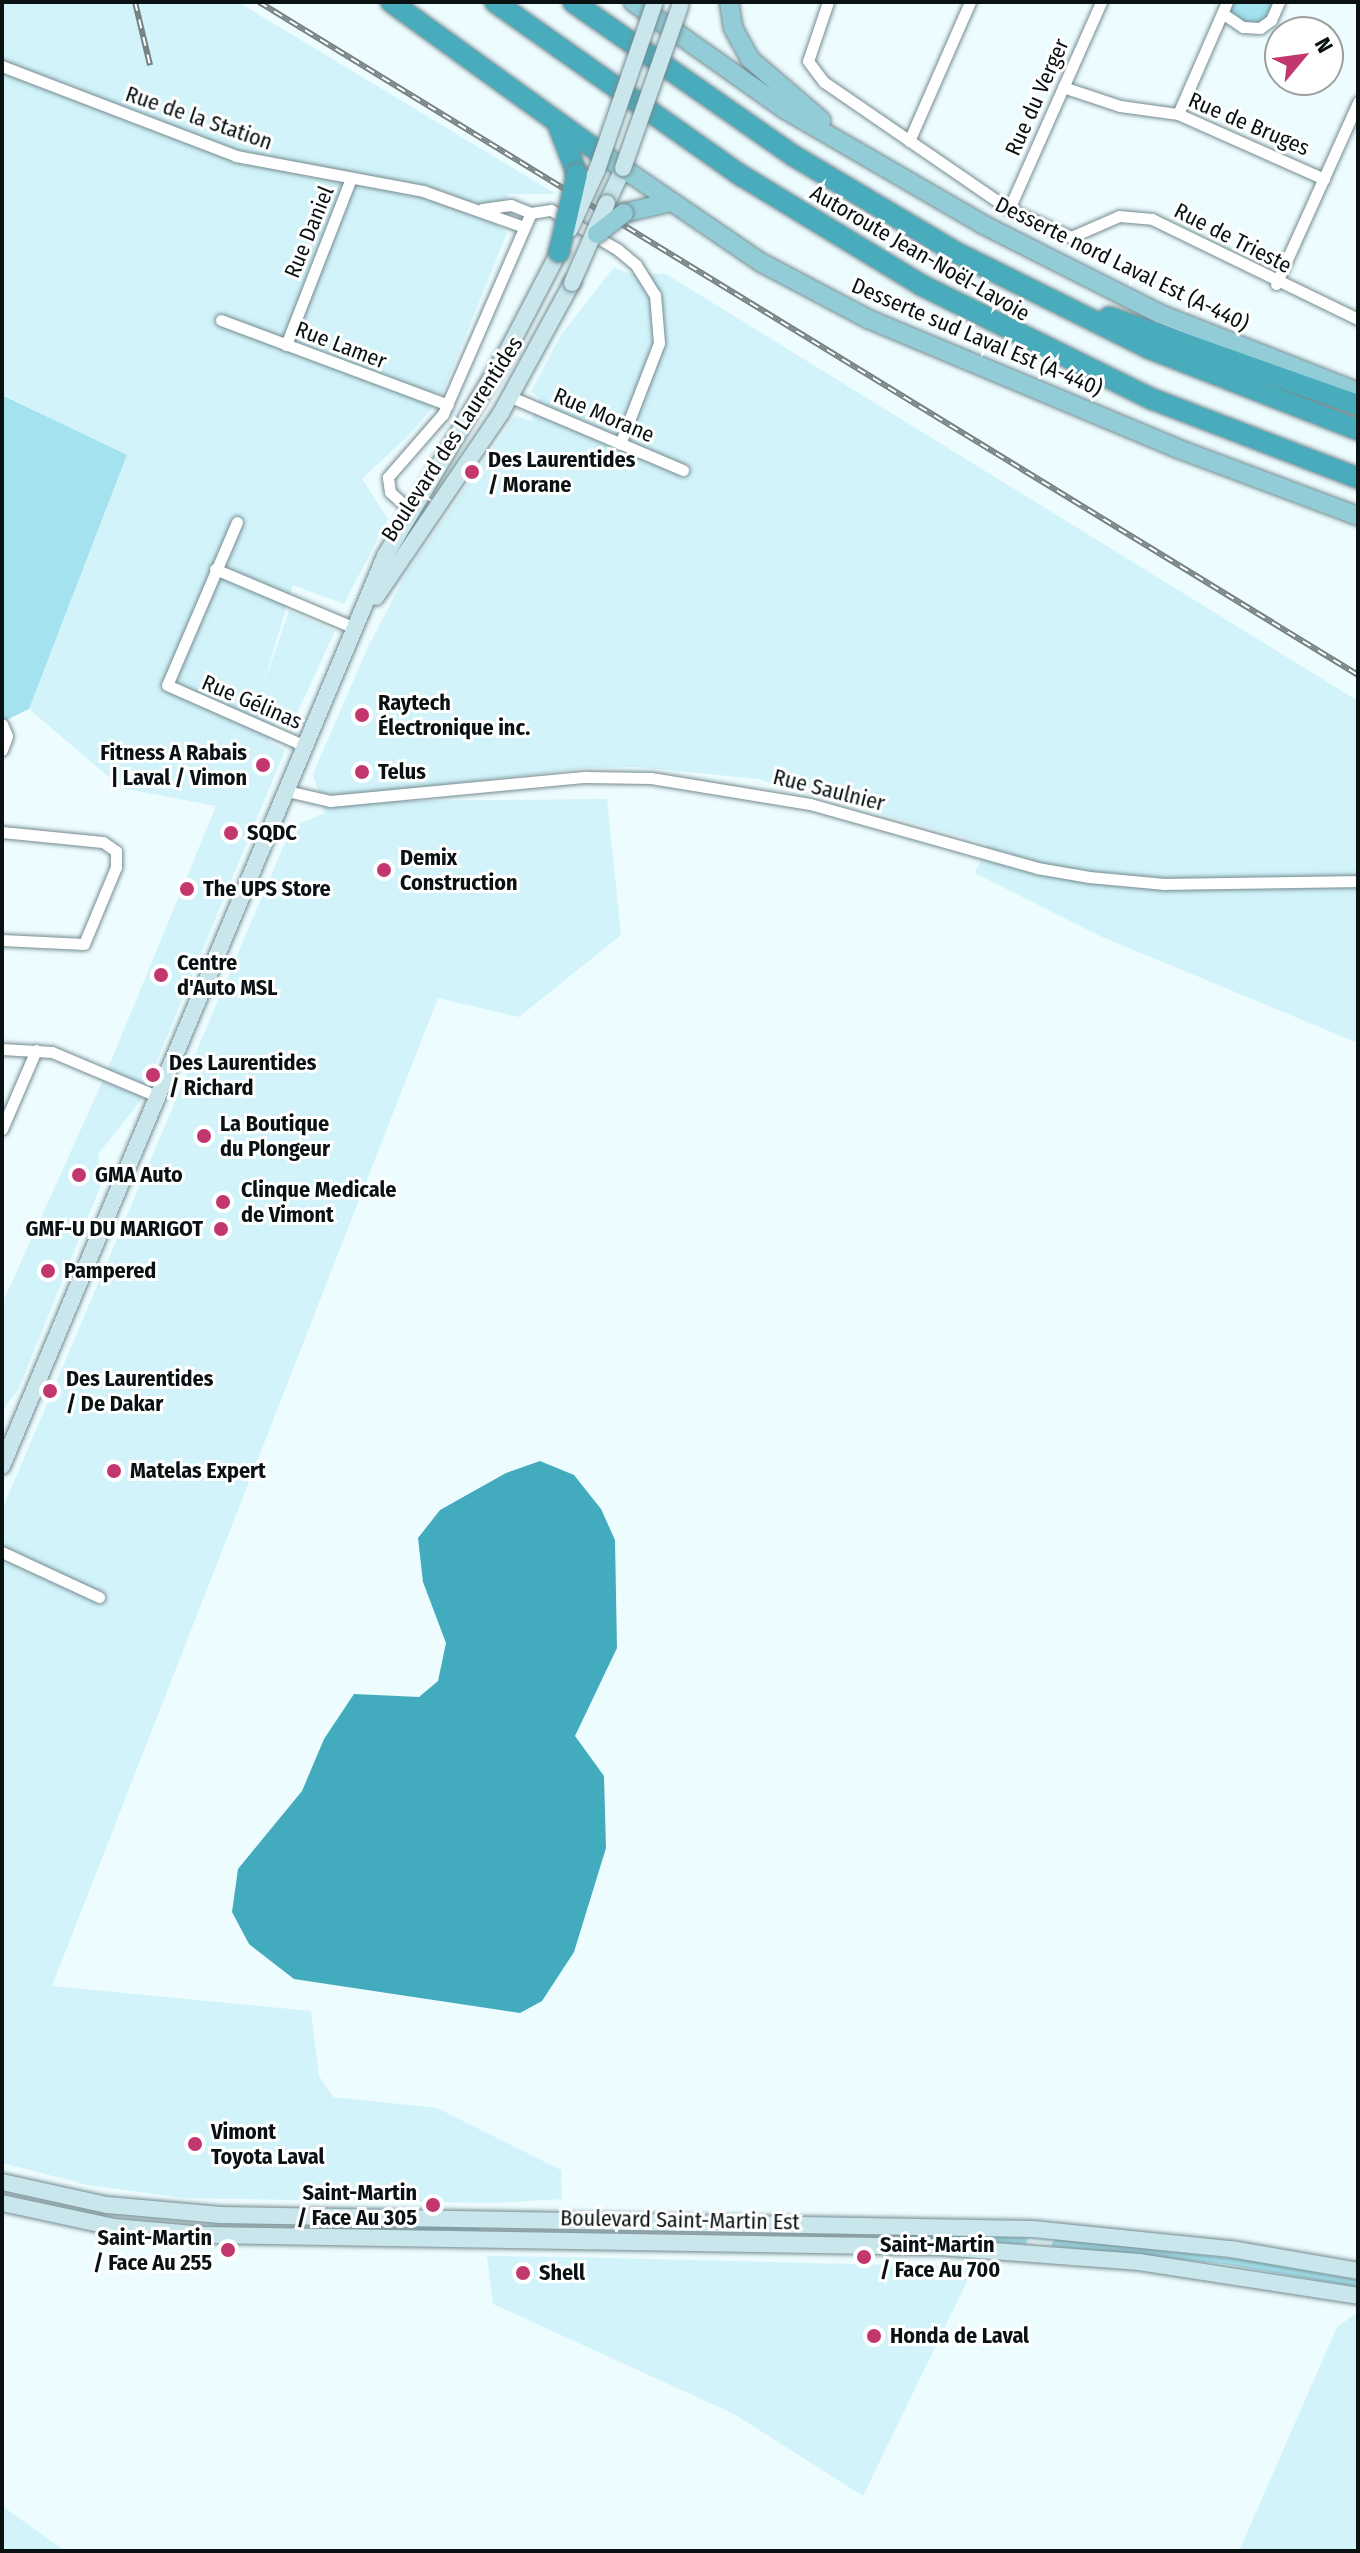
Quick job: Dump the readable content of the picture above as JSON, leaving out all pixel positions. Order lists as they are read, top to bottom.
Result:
{
  "streets": {
    "highway": ["Autoroute Jean-Noël-Lavoie"],
    "main road": [
      "Desserte nord Laval Est (A-440)",
      "Desserte sud Laval Est (A-440)",
      "Boulevard des Laurentides",
      "Boulevard Saint-Martin Est"
    ],
    "street": [
      "Rue du Verger",
      "Rue de la Station",
      "Rue de Bruges",
      "Rue Daniel",
      "Rue de Trieste",
      "Rue Lamer",
      "Rue Morane",
      "Rue Gélinas",
      "Rue Saulnier"
    ]
  },
  "crossings": [
    ["Rue du Verger", "Rue de Bruges"],
    ["Rue du Verger", "Rue de Trieste"],
    ["Rue de la Station", "Rue Daniel"],
    ["Rue de la Station", "Rue Morane"],
    ["Rue de la Station", "Boulevard des Laurentides"],
    ["Rue Daniel", "Rue Lamer"],
    ["Desserte sud Laval Est (A-440)", "Boulevard des Laurentides"],
    ["Rue Lamer", "Boulevard des Laurentides"],
    ["Rue Morane", "Boulevard des Laurentides"],
    ["Boulevard des Laurentides", "Rue Gélinas"],
    ["Boulevard des Laurentides", "Rue Saulnier"]
  ],
  "places": [
    "Des Laurentides / Morane",
    "Raytech Électronique inc.",
    "Fitness A Rabais | Laval / Vimon",
    "Telus",
    "SQDC",
    "Demix Construction",
    "The UPS Store",
    "Centre d'Auto MSL",
    "Des Laurentides / Richard",
    "La Boutique du Plongeur",
    "GMA Auto",
    "Clinque Medicale de Vimont",
    "GMF-U DU MARIGOT",
    "Pampered",
    "Des Laurentides / De Dakar",
    "Matelas Expert",
    "Vimont Toyota Laval",
    "Saint-Martin / Face Au 305",
    "Saint-Martin / Face Au 255",
    "Saint-Martin / Face Au 700",
    "Shell",
    "Honda de Laval"
  ],
  "north": "top right"
}
